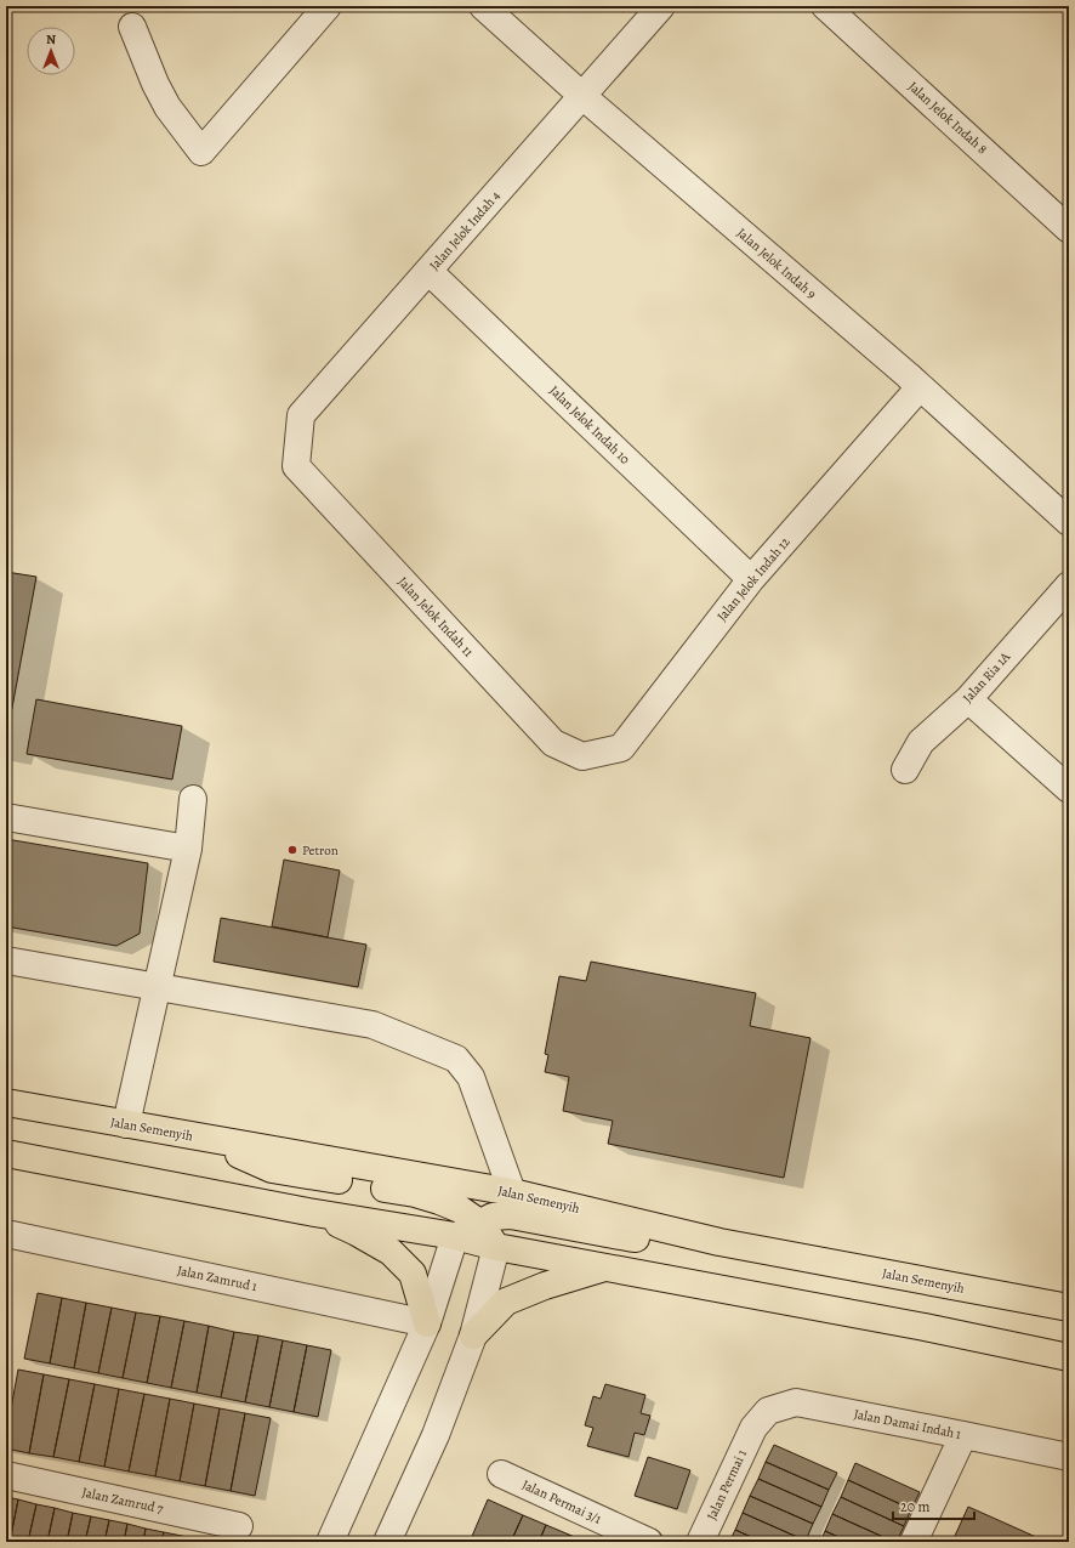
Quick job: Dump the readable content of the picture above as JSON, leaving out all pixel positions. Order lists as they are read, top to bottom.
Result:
{
  "streets": {
    "main road": ["Jalan Semenyih"],
    "street": [
      "Jalan Jelok Indah 8",
      "Jalan Jelok Indah 4",
      "Jalan Jelok Indah 9",
      "Jalan Jelok Indah 10",
      "Jalan Jelok Indah 12",
      "Jalan Jelok Indah 11",
      "Jalan Ria 1A",
      "Jalan Zamrud 1",
      "Jalan Damai Indah 1",
      "Jalan Permai 1",
      "Jalan Zamrud 7",
      "Jalan Permai 3/1"
    ]
  },
  "crossings": [
    ["Jalan Jelok Indah 4", "Jalan Jelok Indah 9"],
    ["Jalan Jelok Indah 4", "Jalan Jelok Indah 10"],
    ["Jalan Jelok Indah 4", "Jalan Jelok Indah 11"],
    ["Jalan Jelok Indah 9", "Jalan Jelok Indah 12"],
    ["Jalan Jelok Indah 10", "Jalan Jelok Indah 12"],
    ["Jalan Jelok Indah 12", "Jalan Jelok Indah 11"],
    ["Jalan Damai Indah 1", "Jalan Permai 1"]
  ],
  "places": ["Petron"],
  "scale_bar": "20 m",
  "north": "top"
}
